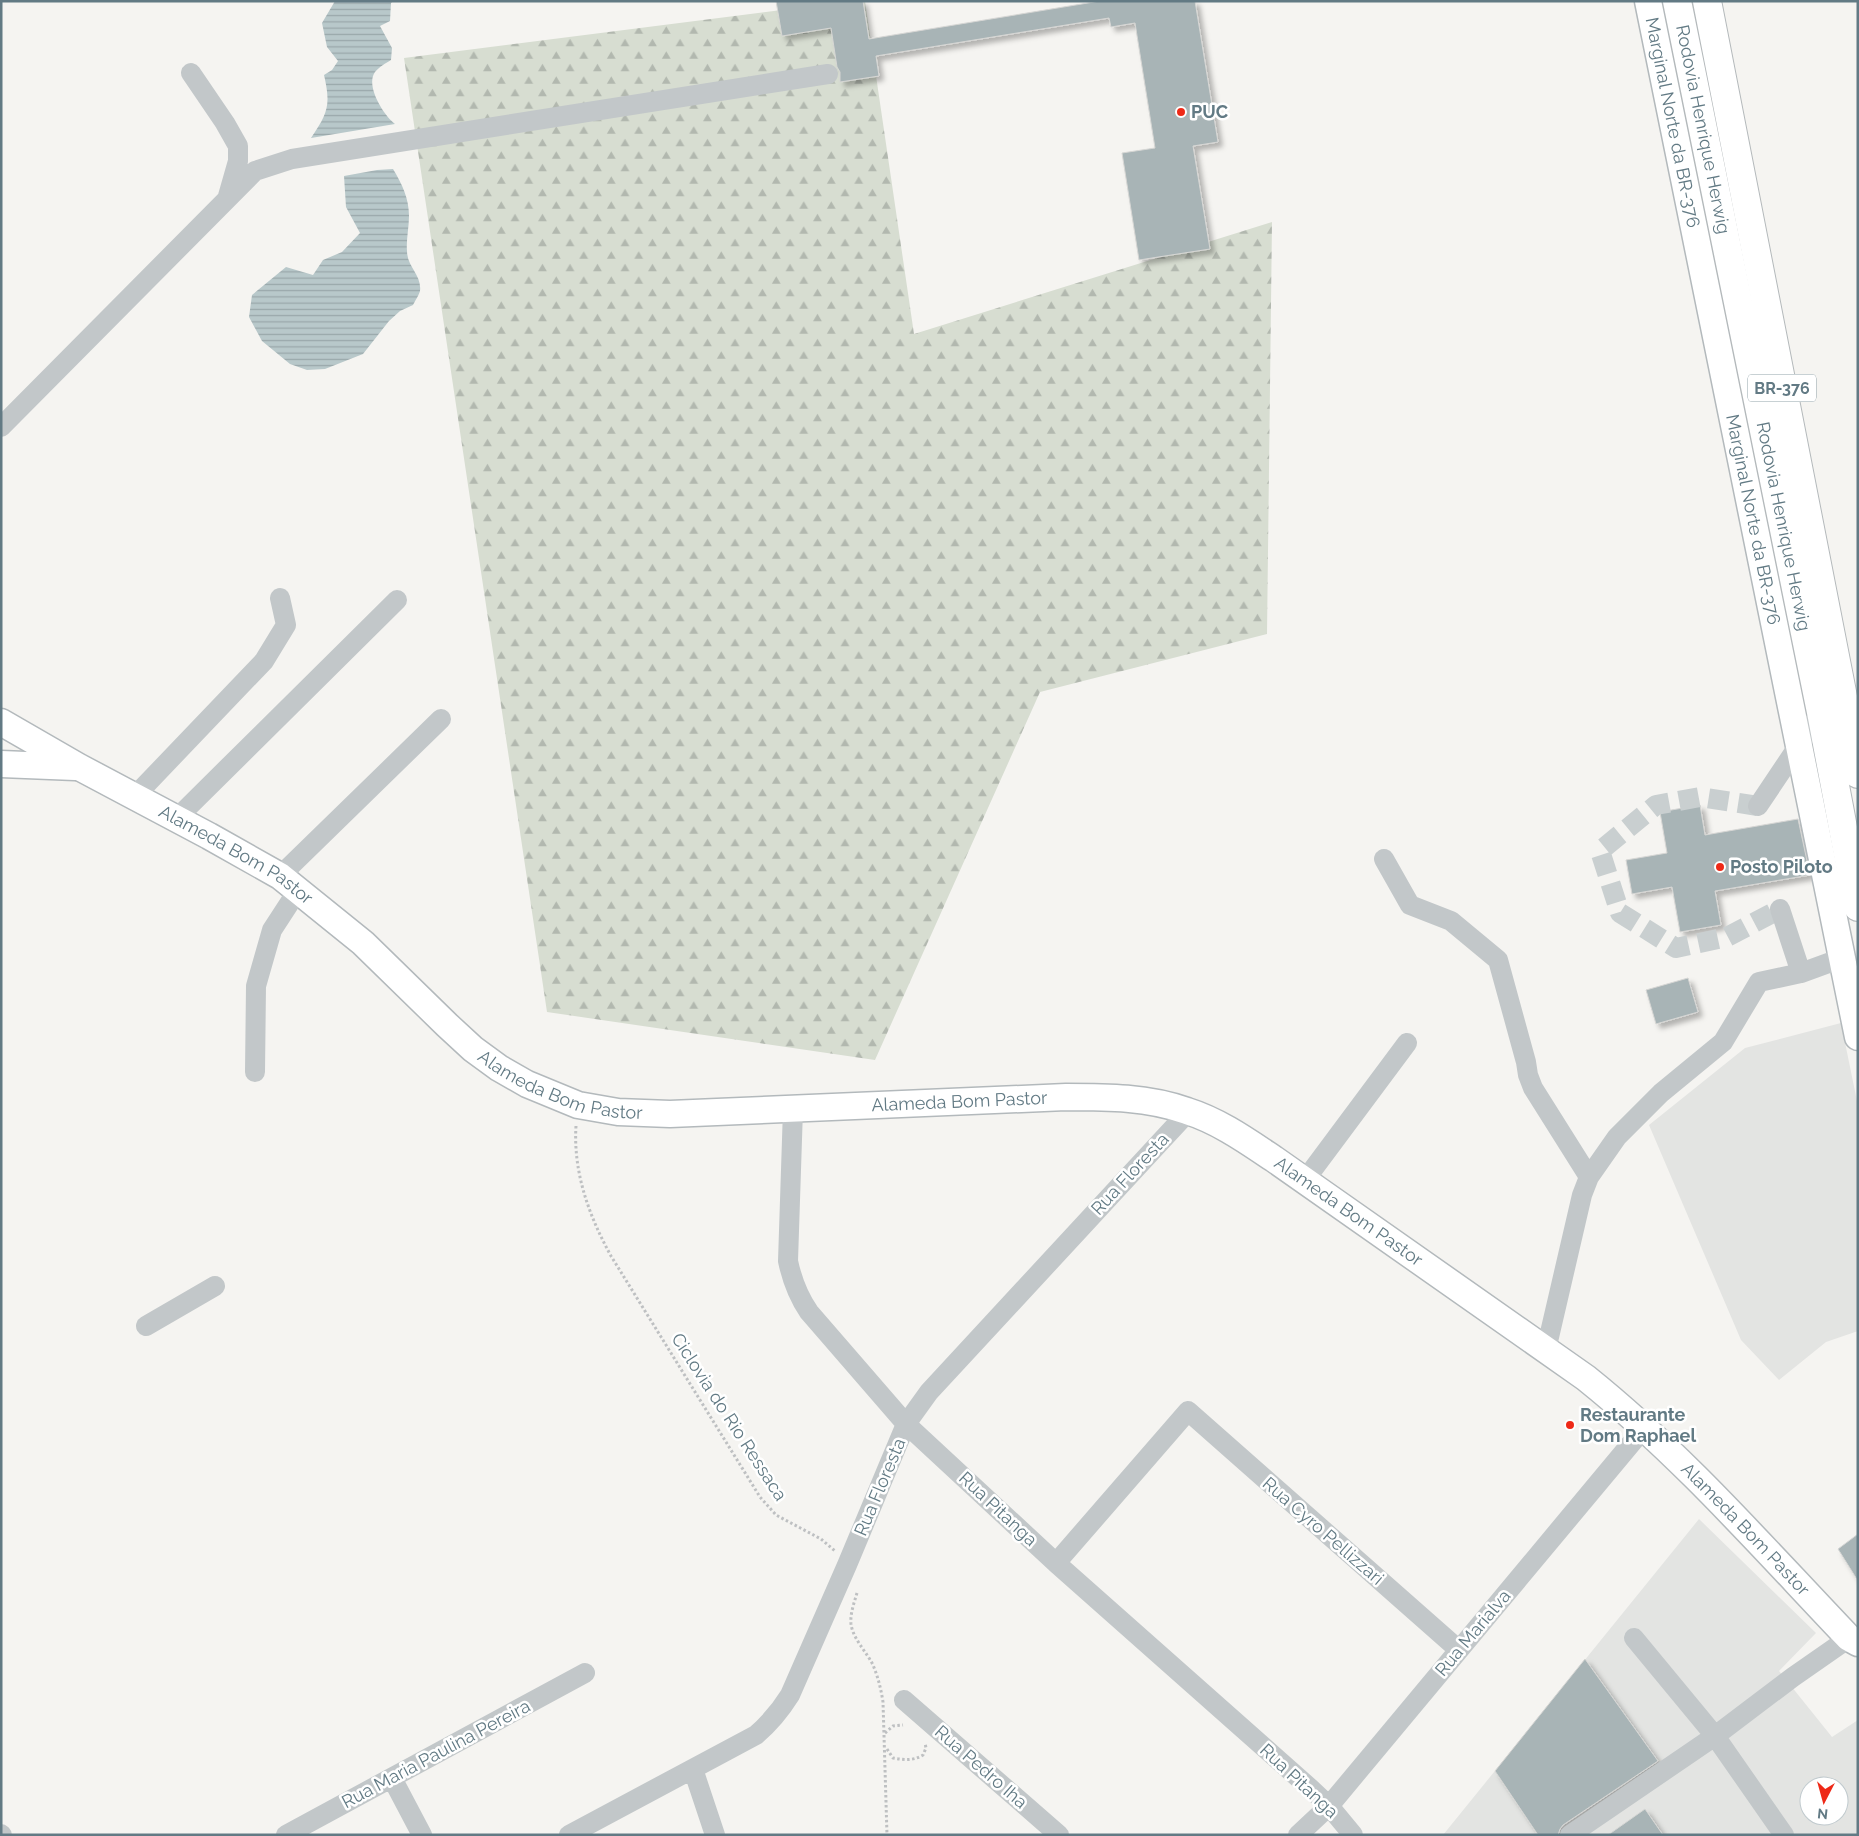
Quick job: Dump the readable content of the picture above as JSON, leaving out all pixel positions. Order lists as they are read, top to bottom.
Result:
{
  "streets": {
    "highway": ["Rodovia Henrique Herwig", "BR-376"],
    "main road": ["Marginal Norte da BR-376", "Alameda Bom Pastor"],
    "street": [
      "Rua Floresta",
      "Rua Pitanga",
      "Rua Cyro Pellizzari",
      "Rua Marialva",
      "Rua Maria Paulina Pereira",
      "Rua Pedro Iha"
    ],
    "path": ["Ciclovia do Rio Ressaca"]
  },
  "crossings": [
    ["Alameda Bom Pastor", "Rua Floresta"],
    ["Alameda Bom Pastor", "Ciclovia do Rio Ressaca"],
    ["Alameda Bom Pastor", "Rua Pitanga"],
    ["Alameda Bom Pastor", "Rua Marialva"],
    ["Rua Floresta", "Ciclovia do Rio Ressaca"],
    ["Rua Floresta", "Rua Pitanga"],
    ["Rua Pitanga", "Rua Cyro Pellizzari"],
    ["Rua Pitanga", "Rua Marialva"],
    ["Rua Cyro Pellizzari", "Rua Marialva"]
  ],
  "places": ["PUC", "Posto Piloto", "Restaurante Dom Raphael"],
  "north": "bottom"
}
